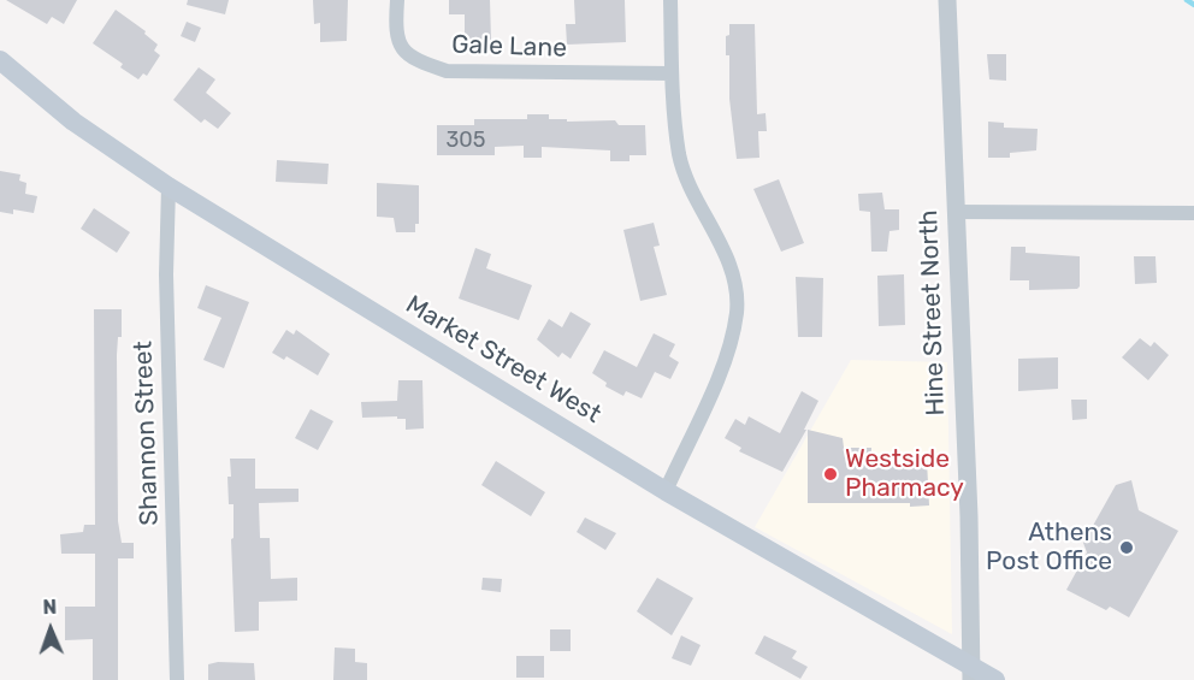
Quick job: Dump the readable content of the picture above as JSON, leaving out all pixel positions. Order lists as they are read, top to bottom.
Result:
{
  "streets": {
    "main road": ["Market Street West"],
    "street": ["Gale Lane", "Hine Street North", "Shannon Street"]
  },
  "crossings": [
    ["Hine Street North", "Market Street West"],
    ["Market Street West", "Shannon Street"]
  ],
  "places": ["Westside Pharmacy", "Athens Post Office"],
  "house_numbers": ["305"],
  "north": "top"
}
